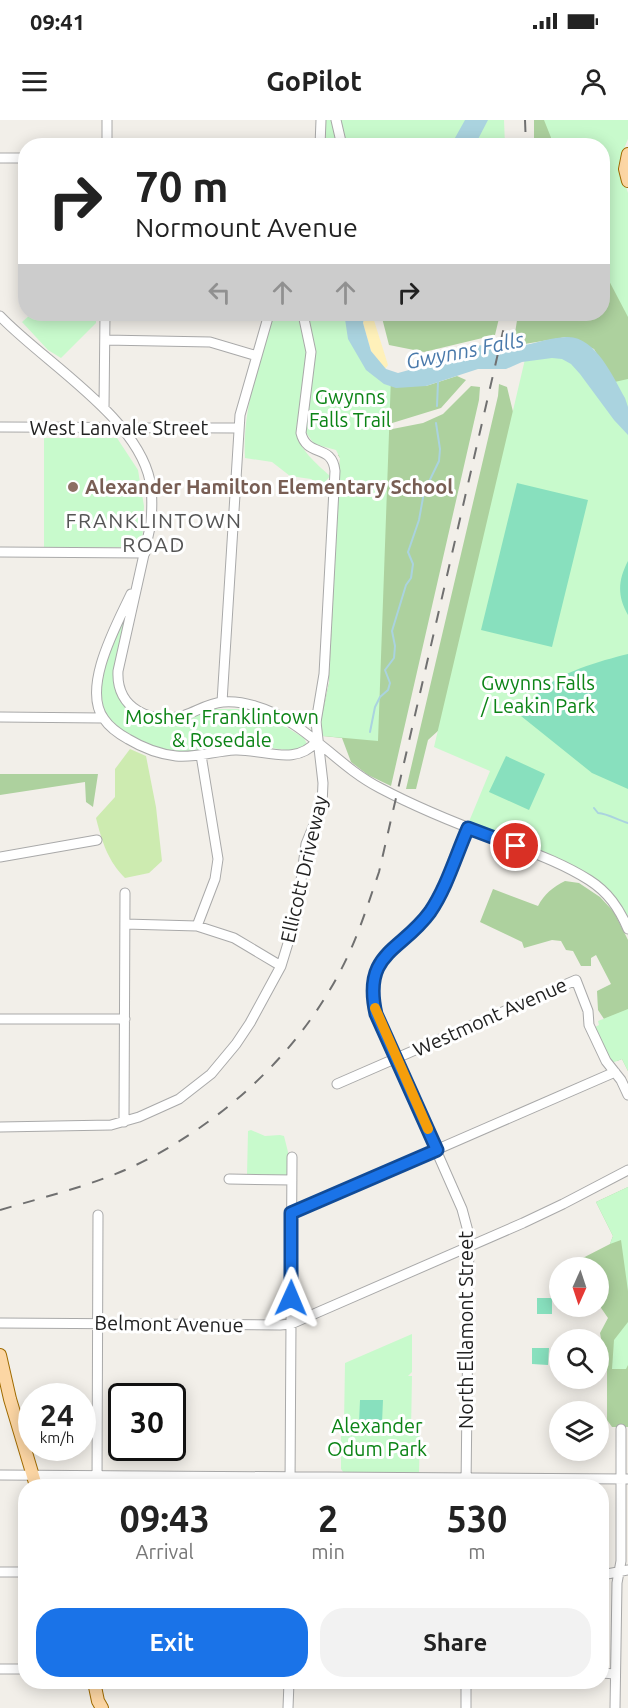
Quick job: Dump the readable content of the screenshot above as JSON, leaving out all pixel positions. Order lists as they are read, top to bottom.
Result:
{
  "streets": {
    "street": [
      "West Lanvale Street",
      "Ellicott Driveway",
      "Westmont Avenue",
      "Belmont Avenue",
      "North Ellamont Street"
    ]
  },
  "crossings": [
    ["Westmont Avenue", "North Ellamont Street"],
    ["Belmont Avenue", "North Ellamont Street"]
  ],
  "districts": ["FRANKLINTOWN ROAD"],
  "water": ["Gwynns Falls"],
  "parks": [
    "Gwynns Falls Trail",
    "Gwynns Falls / Leakin Park",
    "Mosher, Franklintown & Rosedale",
    "Alexander Odum Park"
  ],
  "places": ["Alexander Hamilton Elementary School"],
  "north": "bottom",
  "page": {
    "status": "09:41",
    "header": "GoPilot",
    "turn": ["70 m", "Normount Avenue"],
    "speed": "24 km/h",
    "limit": "30",
    "eta": [
      "09:43",
      "Arrival",
      "2",
      "min",
      "530",
      "m"
    ],
    "buttons": ["Exit", "Share"]
  }
}
